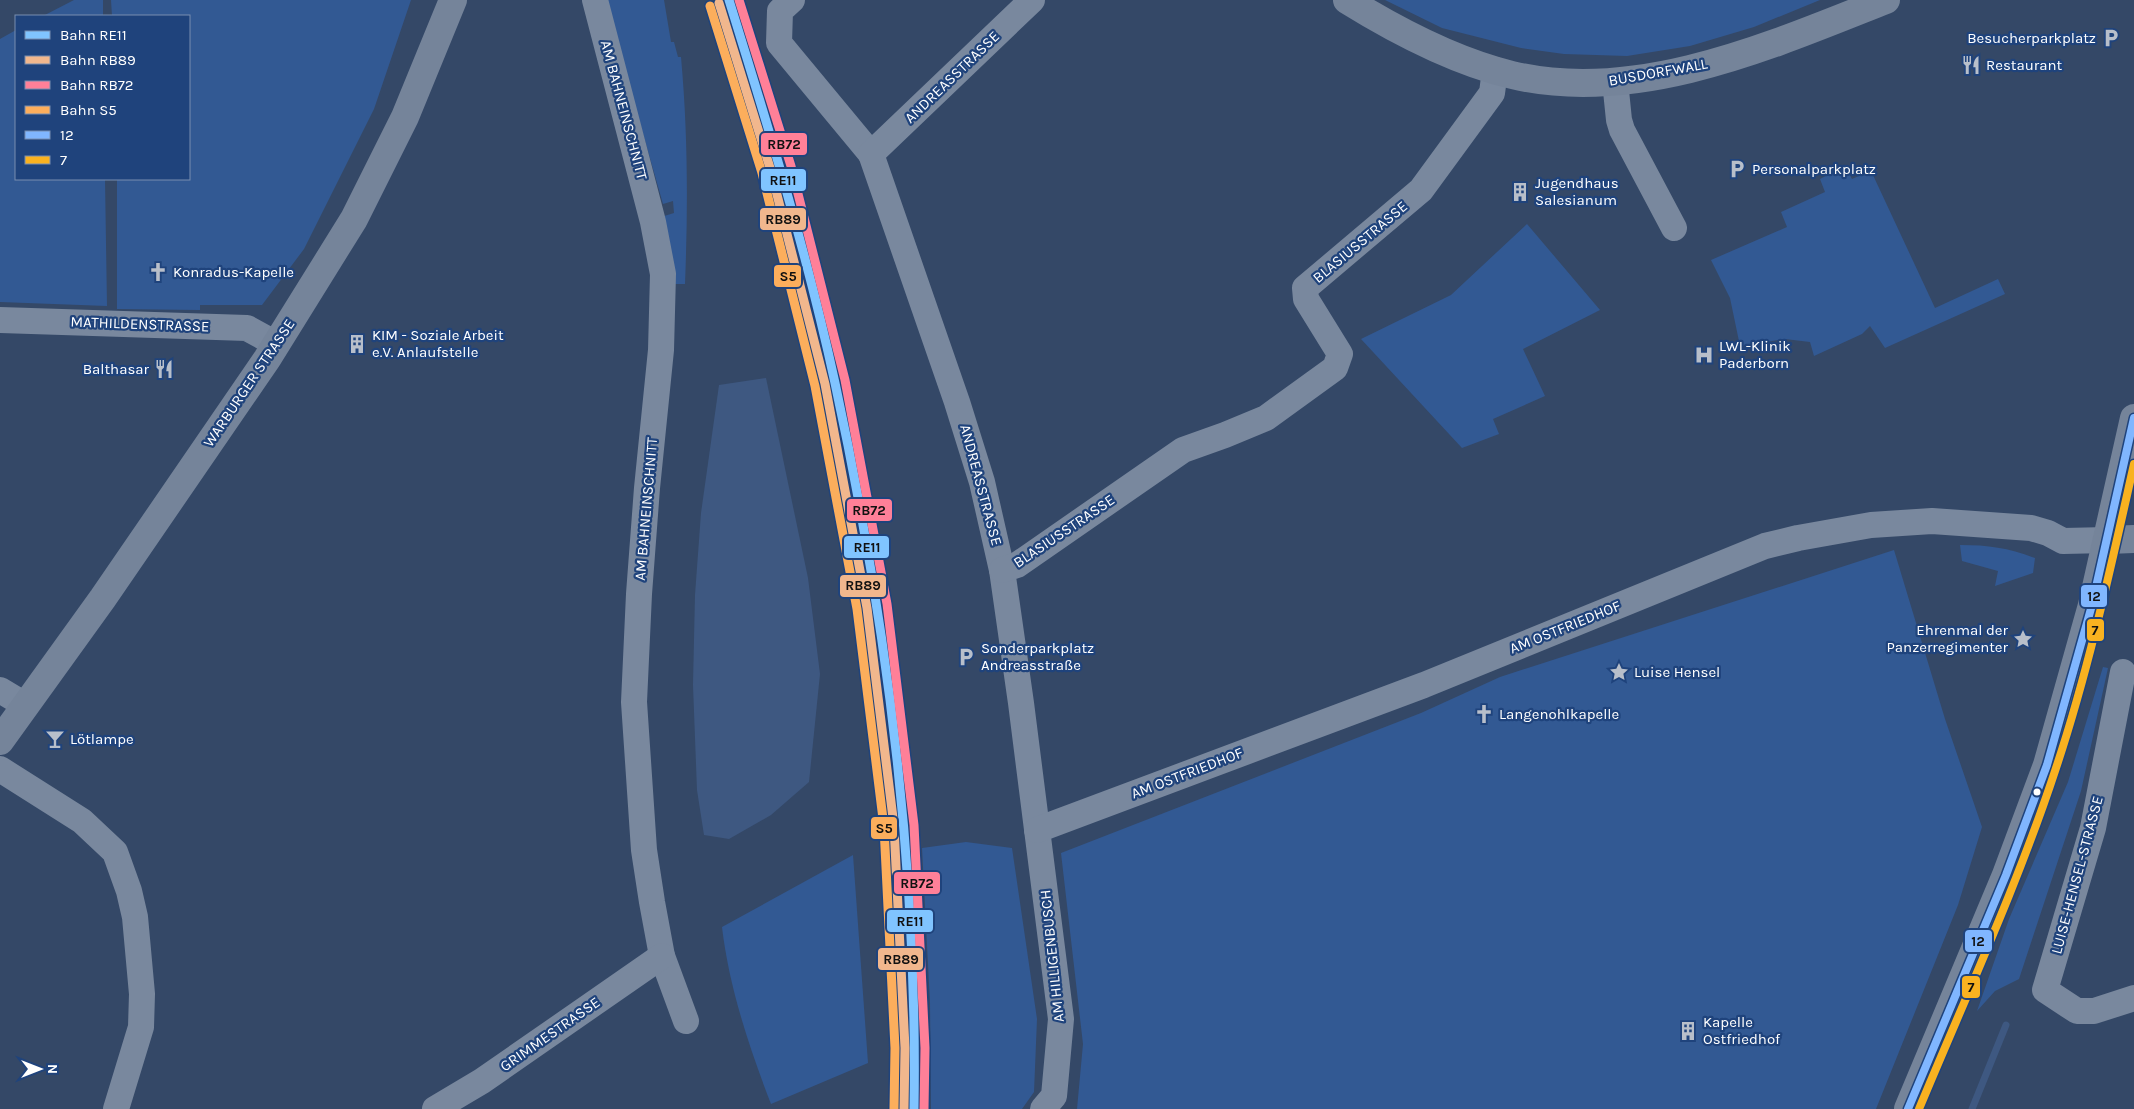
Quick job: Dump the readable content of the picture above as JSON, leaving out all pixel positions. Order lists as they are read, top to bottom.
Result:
{
  "streets": {
    "main road": ["BUSDORFWALL", "WARBURGER STRASSE"],
    "street": [
      "ANDREASSTRASSE",
      "AM BAHNEINSCHNITT",
      "BLASIUSSTRASSE",
      "MATHILDENSTRASSE",
      "AM OSTFRIEDHOF",
      "LUISE-HENSEL-STRASSE",
      "AM HILLIGENBUSCH",
      "GRIMMESTRASSE"
    ]
  },
  "crossings": [
    ["BUSDORFWALL", "BLASIUSSTRASSE"],
    ["ANDREASSTRASSE", "BLASIUSSTRASSE"],
    ["ANDREASSTRASSE", "AM OSTFRIEDHOF"],
    ["ANDREASSTRASSE", "AM HILLIGENBUSCH"],
    ["AM BAHNEINSCHNITT", "GRIMMESTRASSE"],
    ["MATHILDENSTRASSE", "WARBURGER STRASSE"],
    ["AM OSTFRIEDHOF", "AM HILLIGENBUSCH"]
  ],
  "places": {
    "parking": ["Besucherparkplatz", "Personalparkplatz", "Sonderparkplatz Andreasstraße"],
    "restaurant": ["Restaurant", "Balthasar"],
    "building": ["Jugendhaus Salesianum", "KIM - Soziale Arbeit e.V. Anlaufstelle", "Kapelle Ostfriedhof"],
    "church": ["Konradus-Kapelle", "Langenohlkapelle"],
    "hospital": ["LWL-Klinik Paderborn"],
    "place": ["Ehrenmal der Panzerregimenter", "Luise Hensel"],
    "bar": ["Lötlampe"]
  },
  "lines": [
    "rail line RE11",
    "rail line RB72",
    "rail line RB89",
    "rail line S5",
    "transit line 12",
    "transit line 7"
  ],
  "legend": [
    "Bahn RE11",
    "Bahn RB89",
    "Bahn RB72",
    "Bahn S5",
    "12",
    "7"
  ],
  "north": "right"
}
